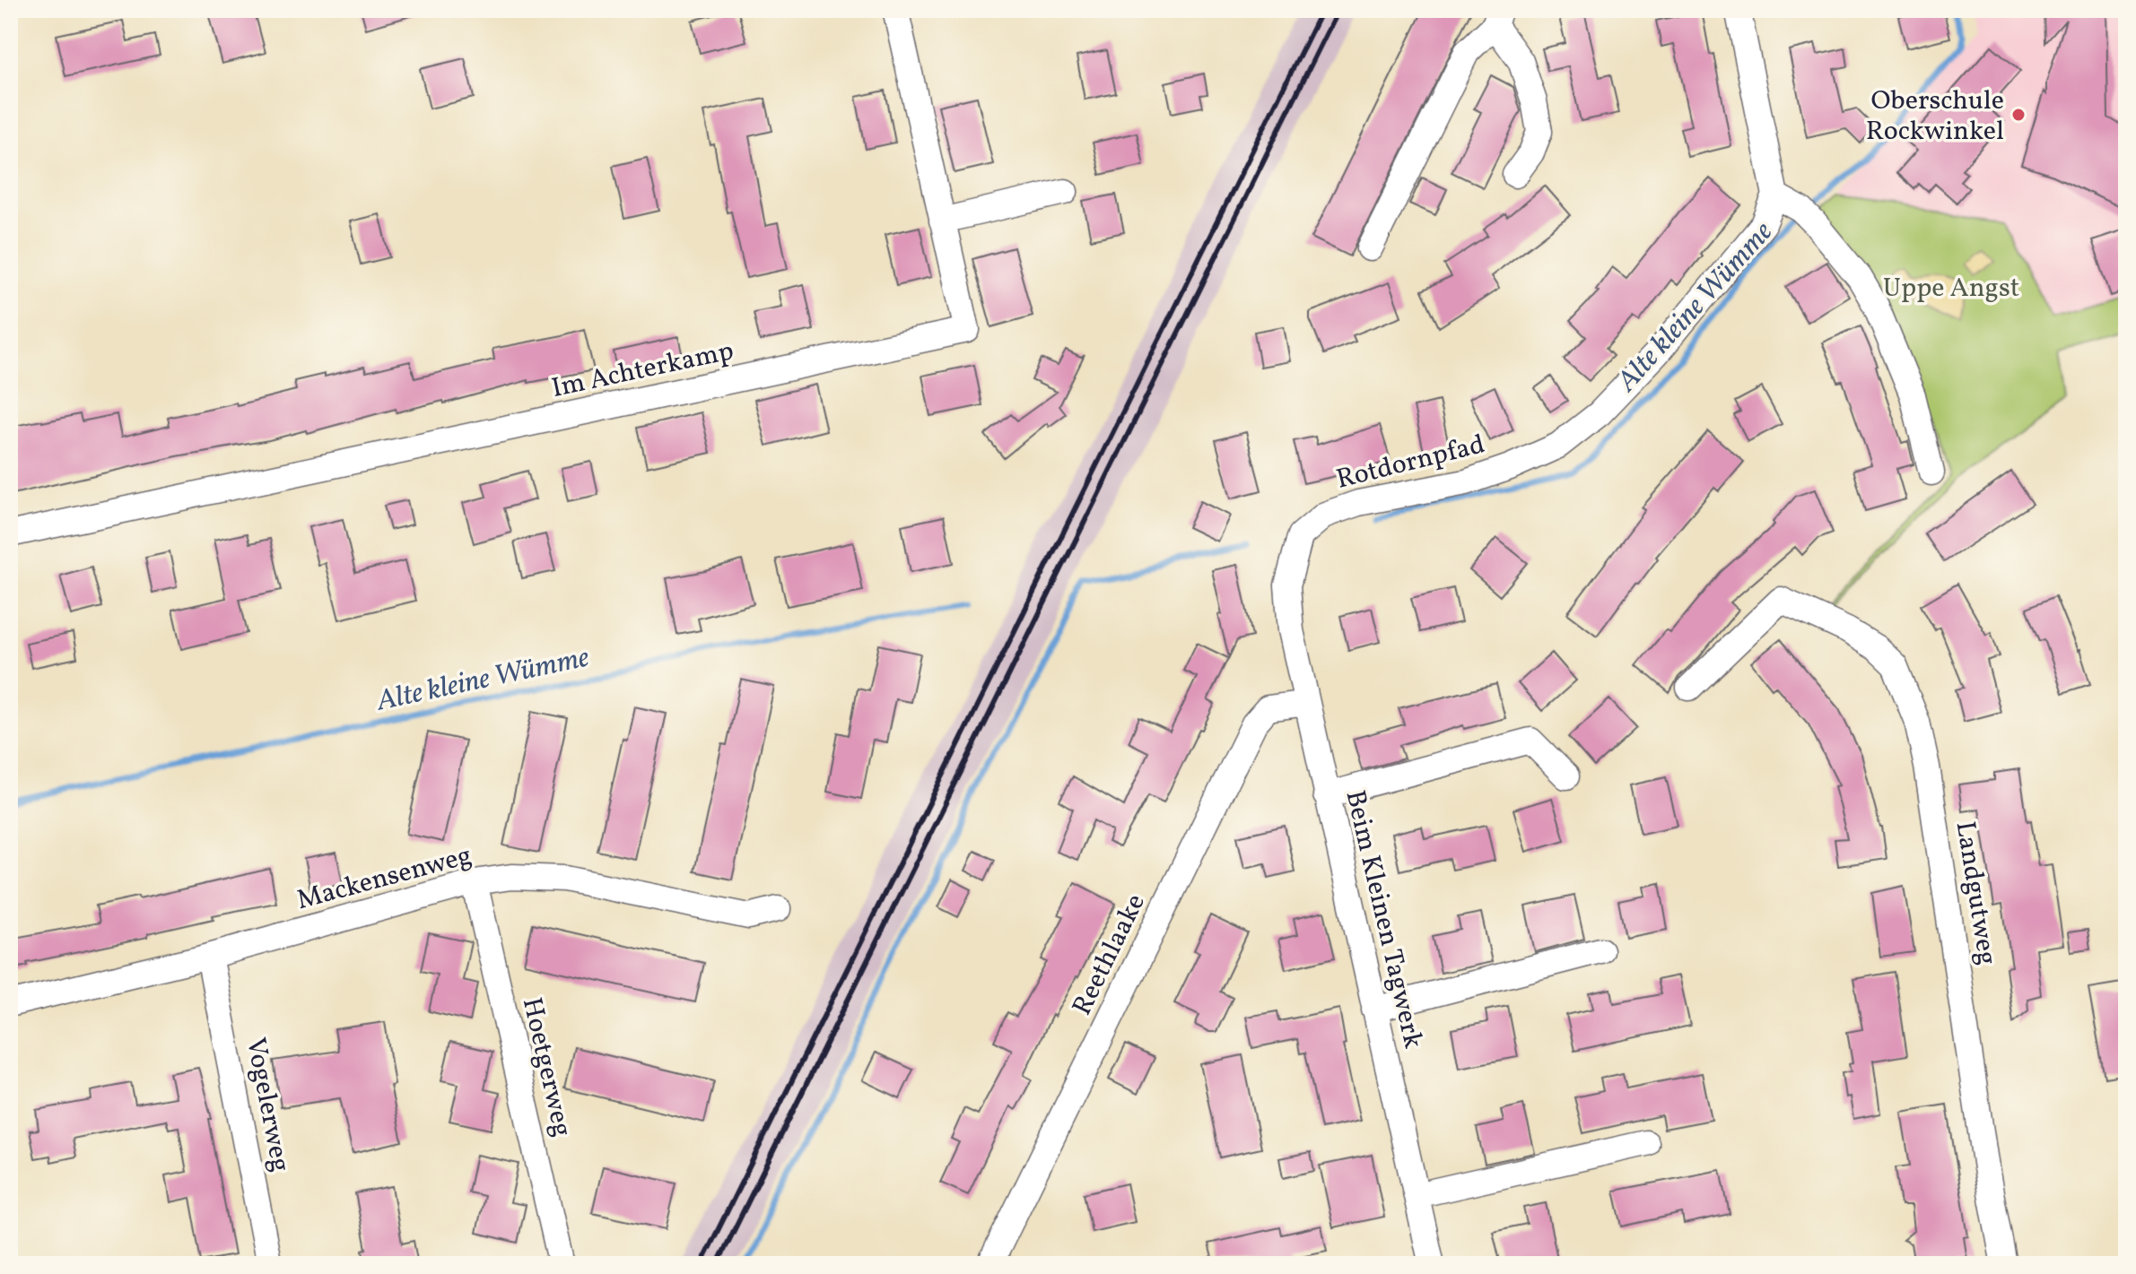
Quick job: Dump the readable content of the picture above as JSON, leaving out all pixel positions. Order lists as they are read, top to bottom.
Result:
{
  "streets": {
    "street": [
      "Im Achterkamp",
      "Rotdornpfad",
      "Mackensenweg",
      "Landgutweg",
      "Beim Kleinen Tagwerk",
      "Reethlaake",
      "Hoetgerweg",
      "Vogelerweg"
    ]
  },
  "crossings": [
    ["Rotdornpfad", "Beim Kleinen Tagwerk"],
    ["Mackensenweg", "Hoetgerweg"],
    ["Mackensenweg", "Vogelerweg"],
    ["Beim Kleinen Tagwerk", "Reethlaake"]
  ],
  "water": ["Alte kleine Wümme"],
  "parks": ["Uppe Angst"],
  "places": ["Oberschule Rockwinkel"]
}
